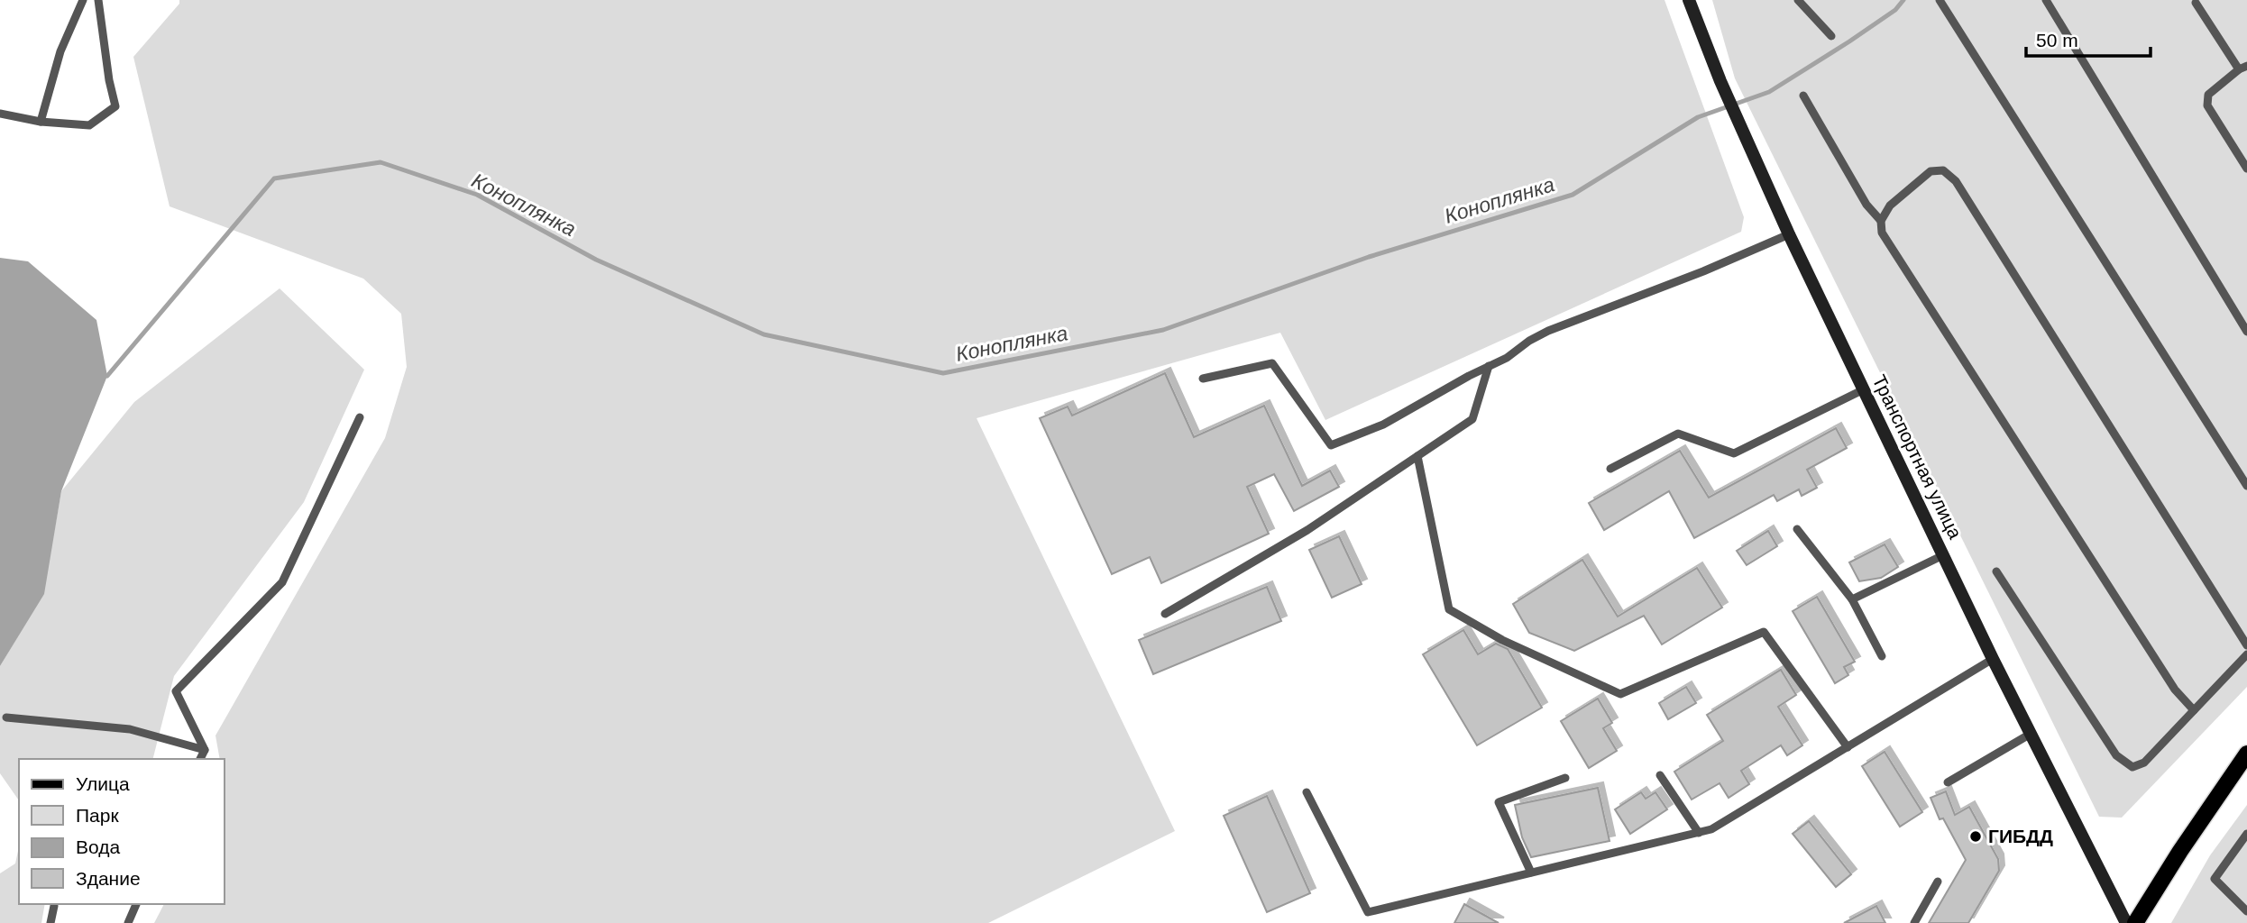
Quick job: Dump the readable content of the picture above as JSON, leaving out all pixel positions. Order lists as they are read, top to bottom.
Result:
{
  "streets": {
    "main road": ["Транспортная улица"]
  },
  "water": ["Коноплянка"],
  "places": ["ГИБДД"],
  "legend": [
    "Улица",
    "Парк",
    "Вода",
    "Здание"
  ],
  "scale_bar": "50 m"
}
